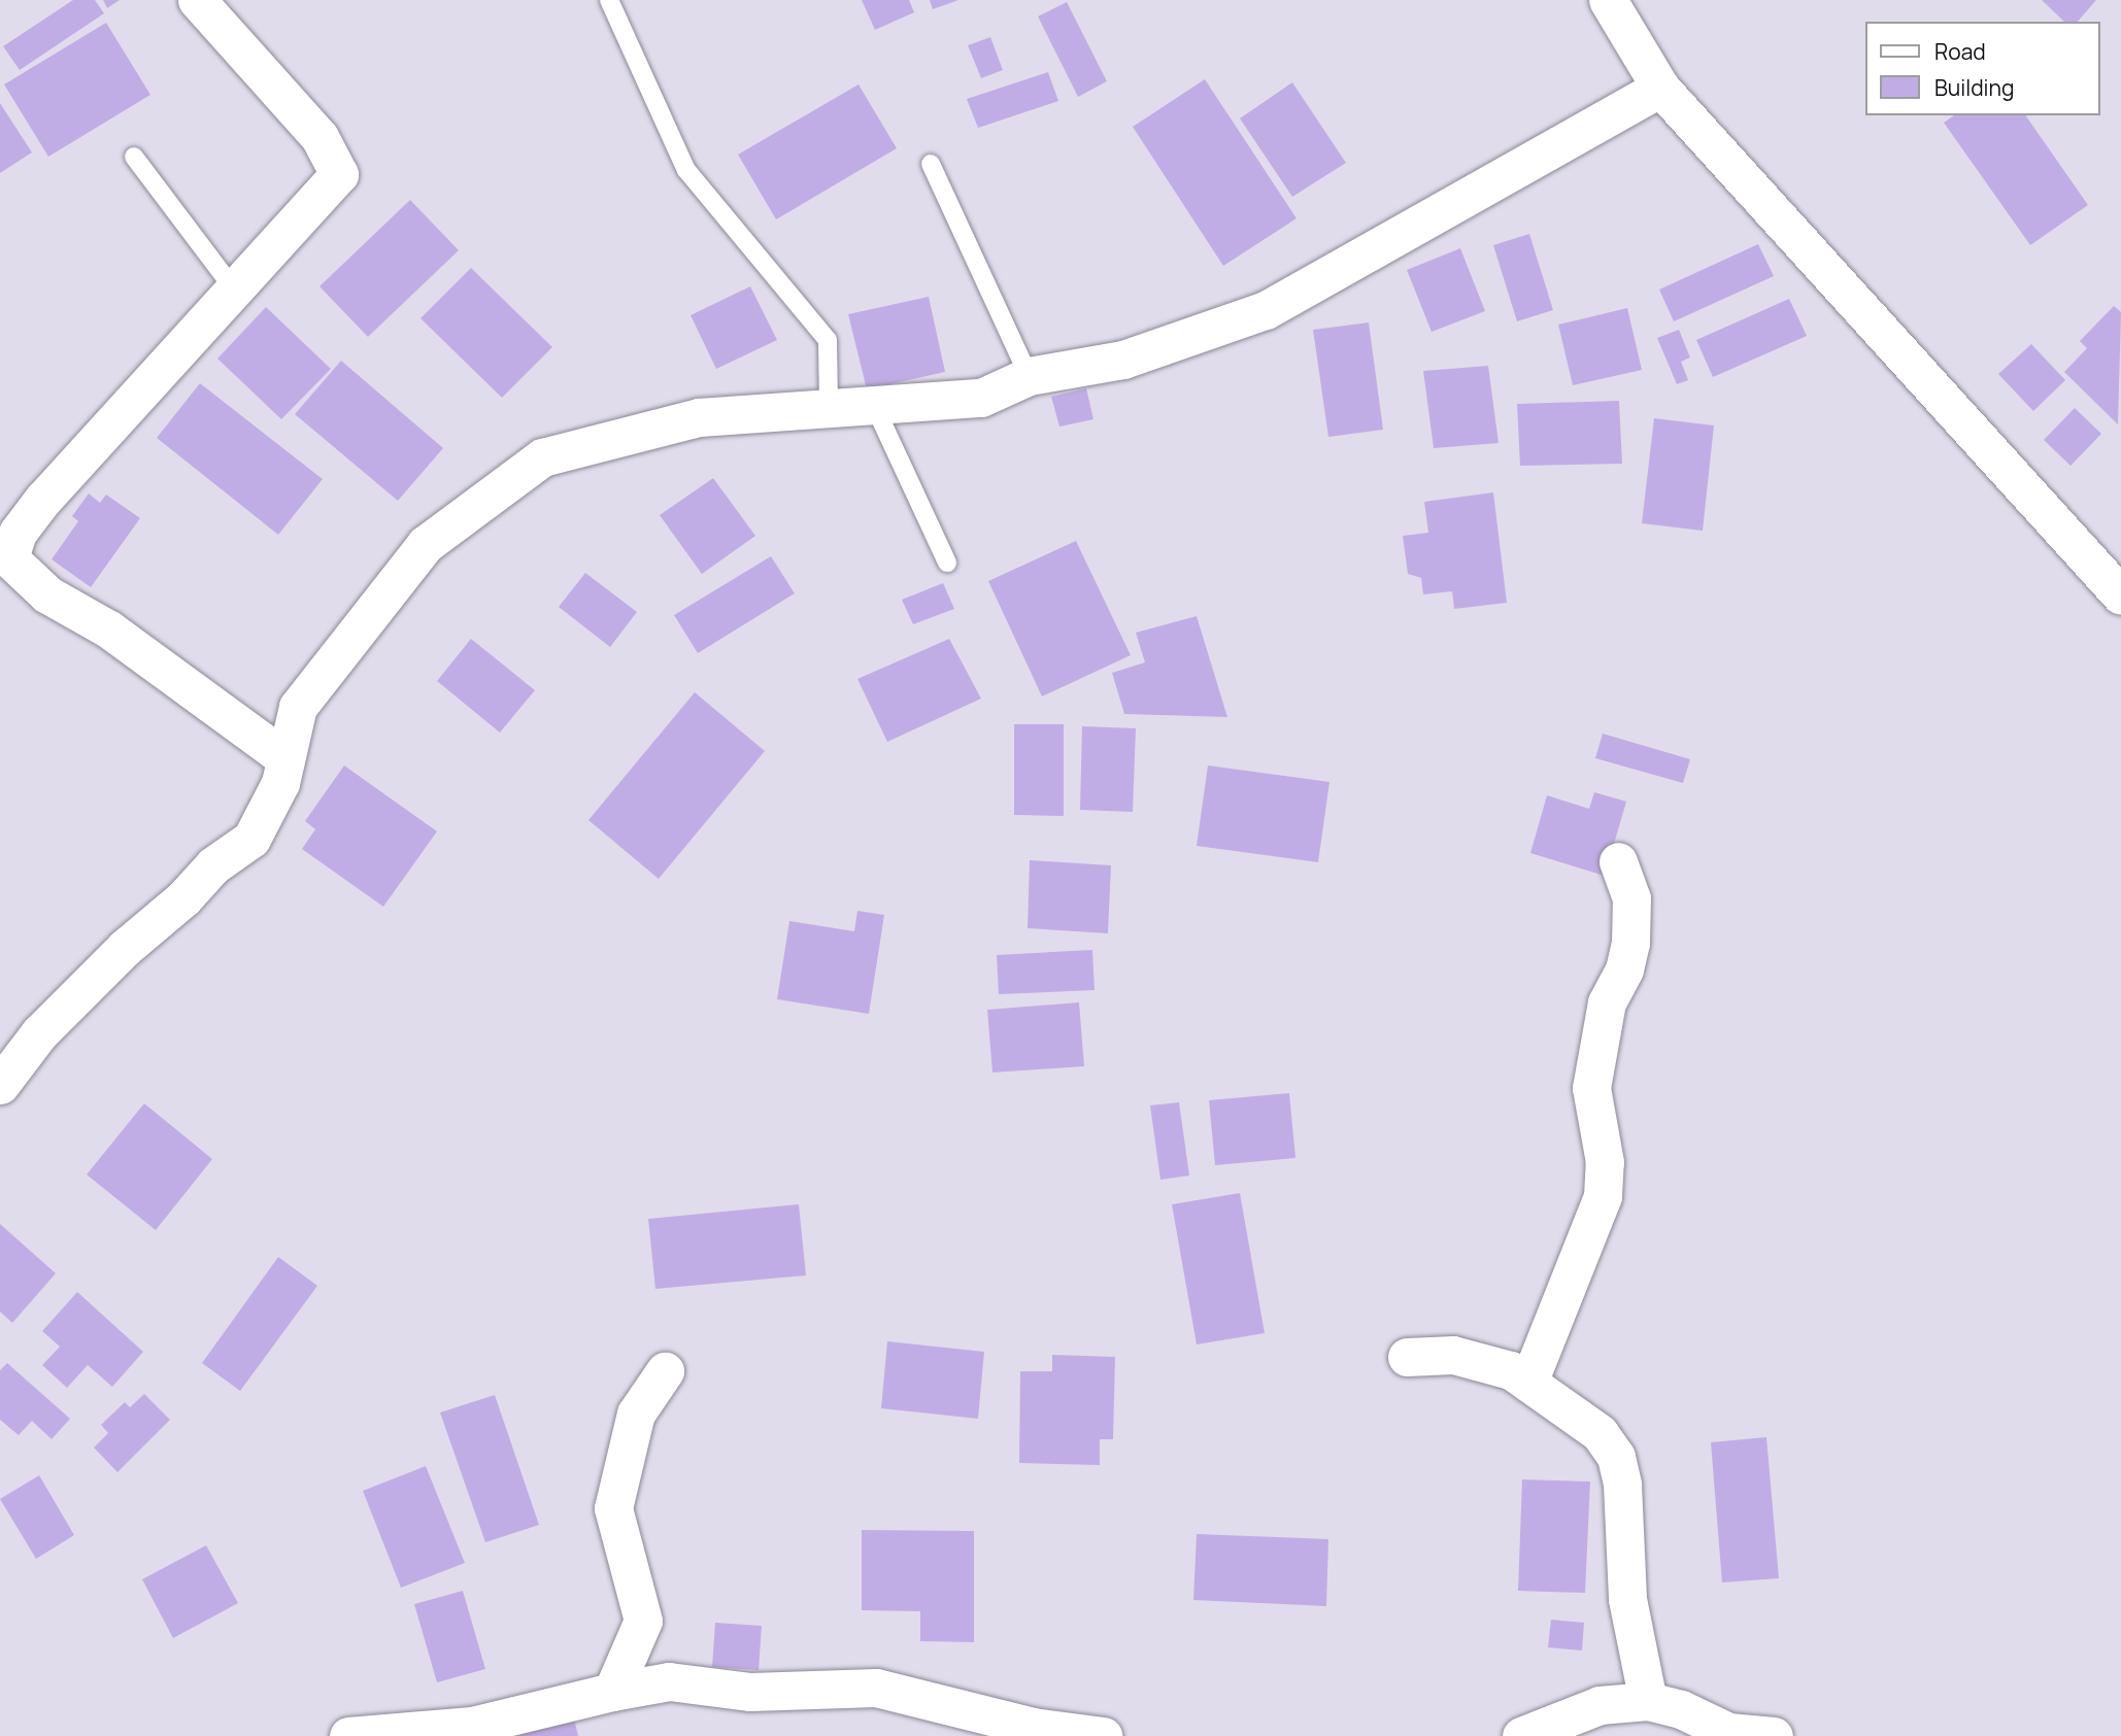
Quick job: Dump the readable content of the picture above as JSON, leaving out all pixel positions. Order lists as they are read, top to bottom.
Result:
{
  "legend": ["Road", "Building"]
}
